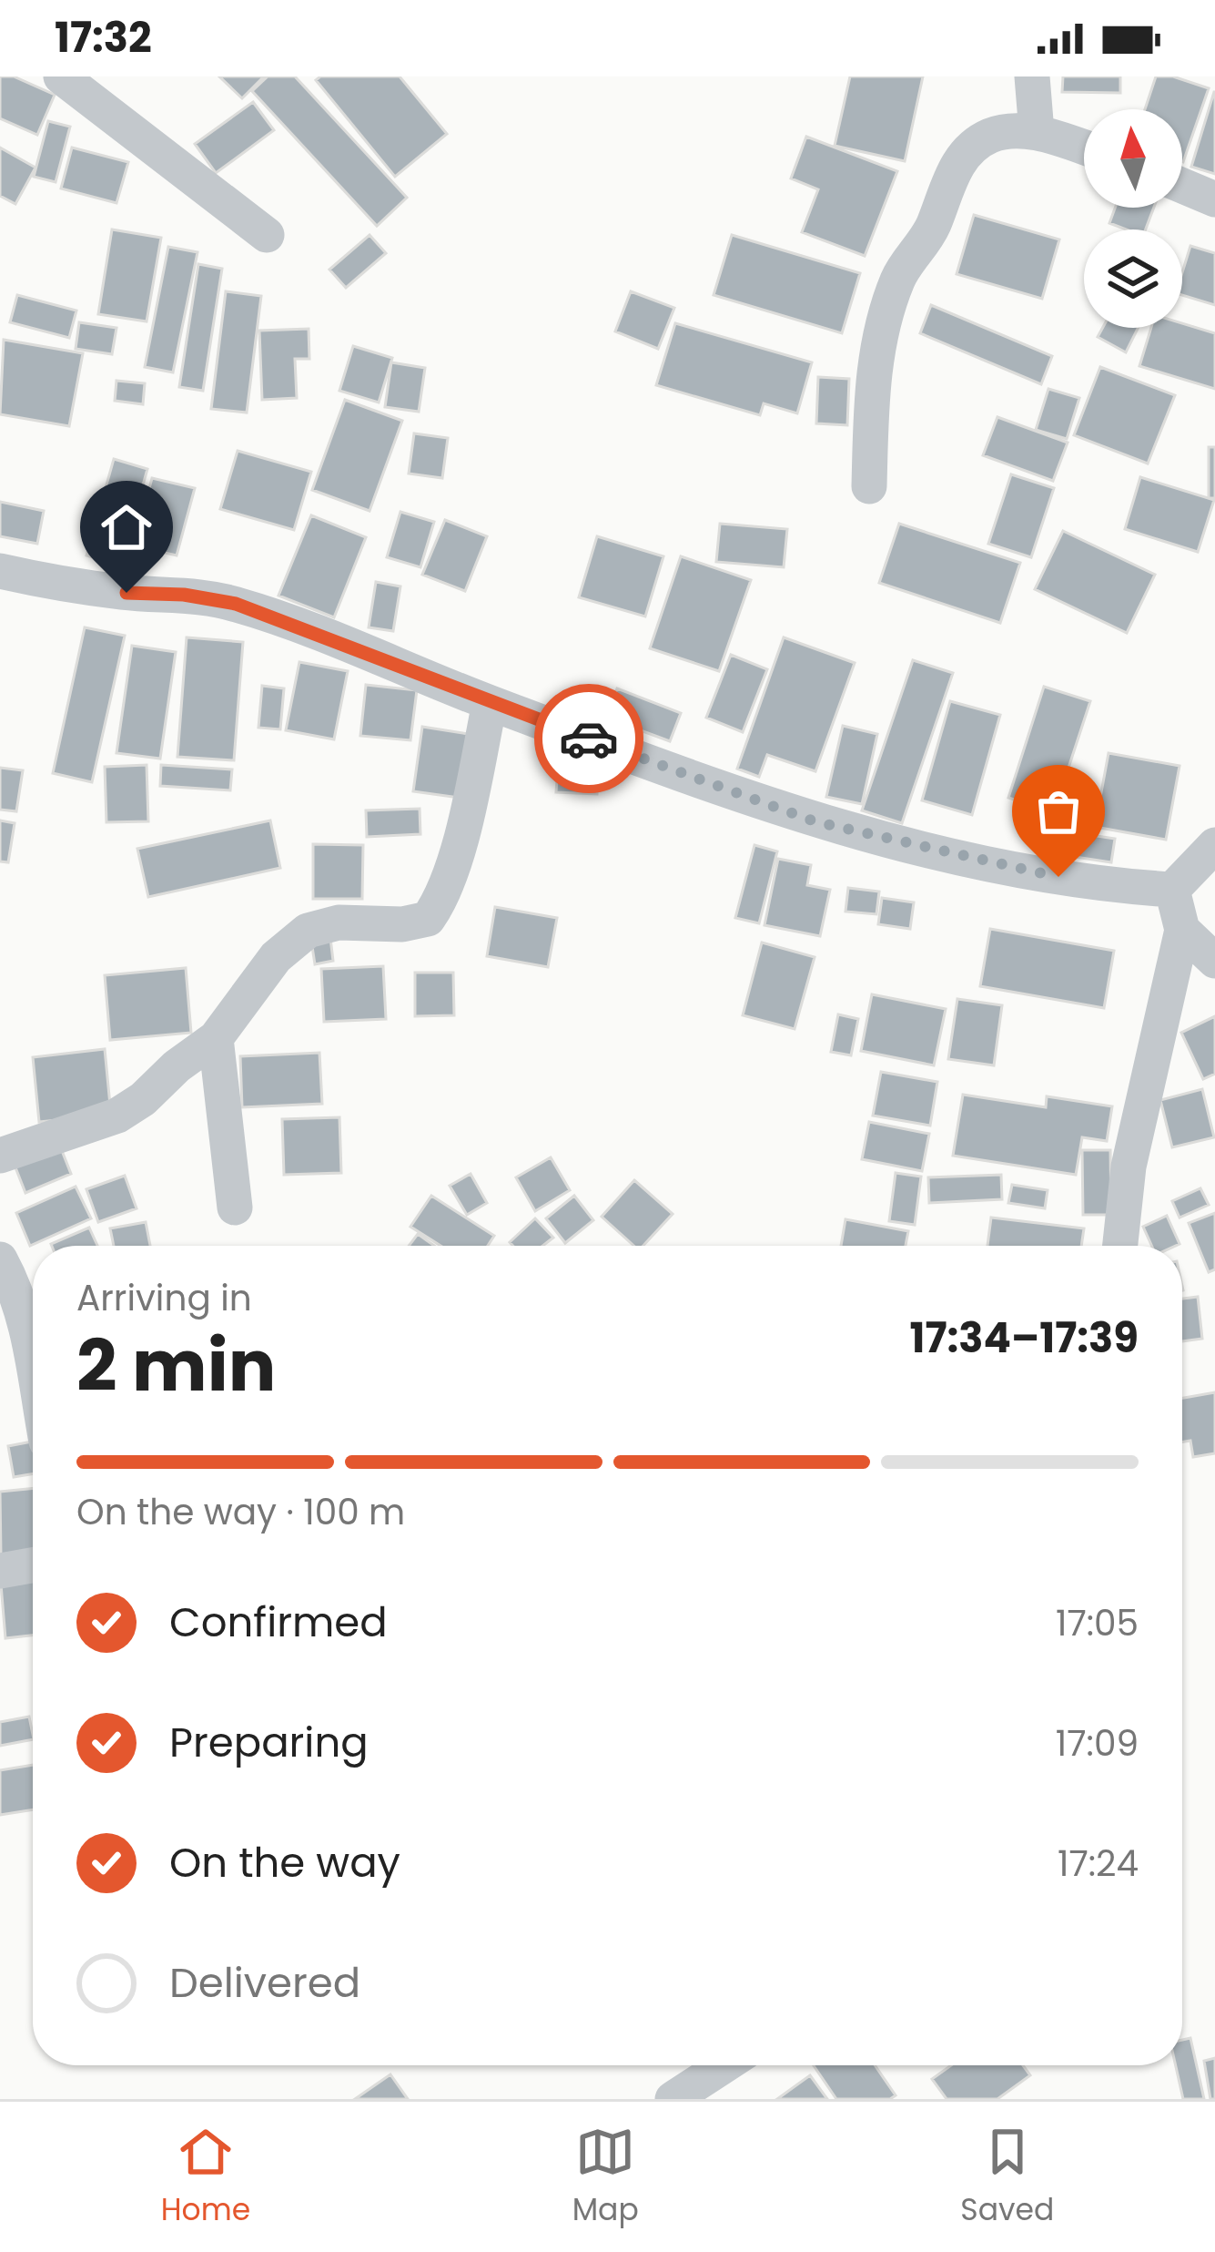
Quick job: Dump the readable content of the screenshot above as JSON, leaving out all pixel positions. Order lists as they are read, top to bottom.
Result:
{
  "north": "top",
  "page": {
    "status": "17:32",
    "heading": ["2 min", "Arriving in", "17:34–17:39"],
    "bar": "On the way · 100 m",
    "list": [
      ["Confirmed", "17:05"],
      ["Preparing", "17:09"],
      ["On the way", "17:24"],
      "Delivered"
    ],
    "tabs": ["Home", "Map", "Saved"]
  }
}
